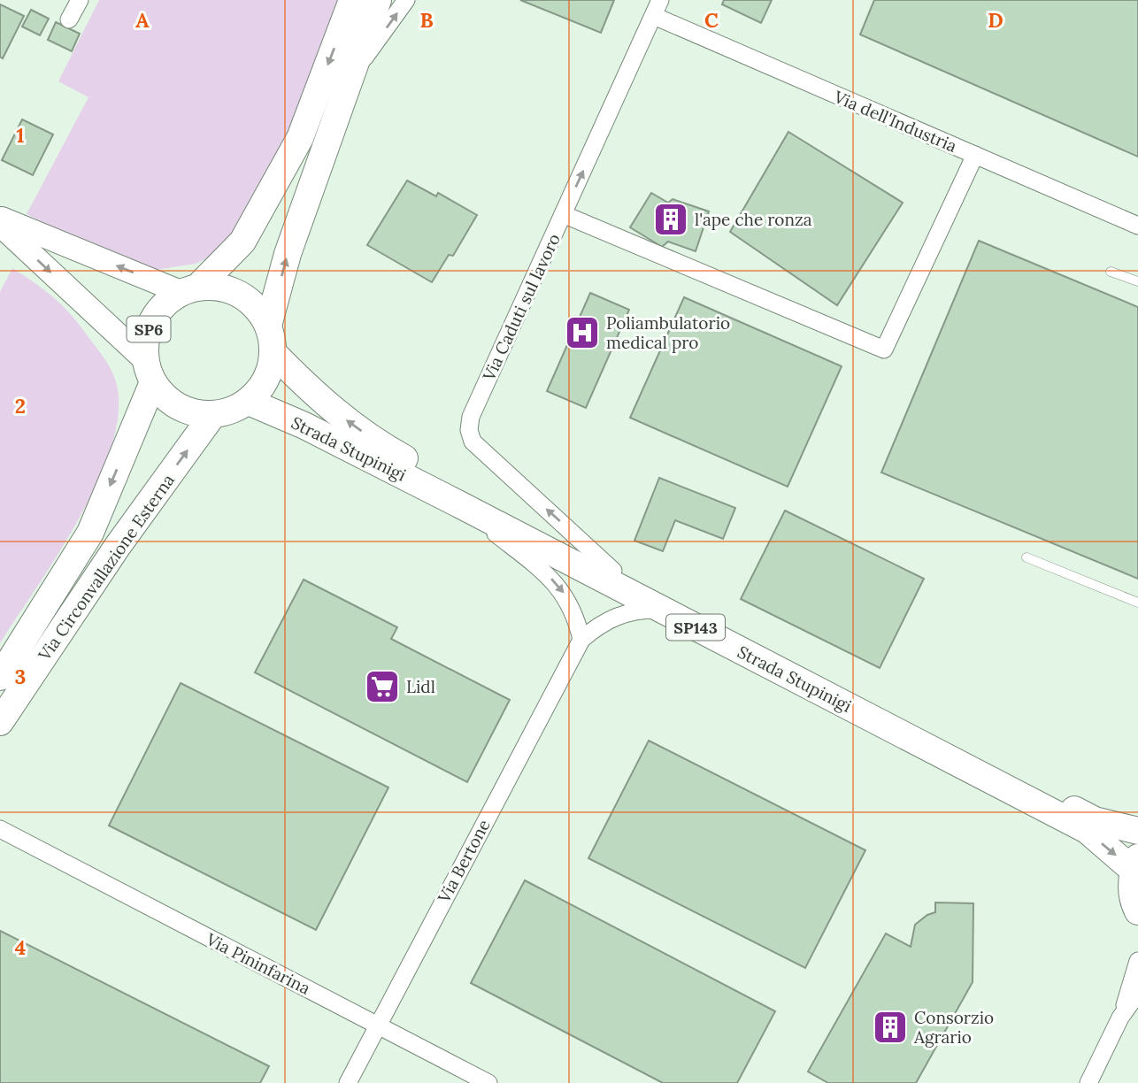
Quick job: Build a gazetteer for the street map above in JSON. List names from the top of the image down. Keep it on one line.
{"streets":{"main road":["SP6","Strada Stupinigi","Via Circonvallazione Esterna","SP143"],"street":["Via dell'Industria","Via Caduti sul lavoro","Via Bertone","Via Pininfarina"]},"crossings":[["Via dell'Industria","Via Caduti sul lavoro"],["Via Caduti sul lavoro","Strada Stupinigi"],["Strada Stupinigi","Via Circonvallazione Esterna"],["Strada Stupinigi","Via Bertone"],["Via Bertone","Via Pininfarina"]],"one_way":["Via Caduti sul lavoro"],"places":{"building":["l'ape che ronza","Consorzio Agrario"],"hospital":["Poliambulatorio medical pro"],"supermarket":["Lidl"]},"grid":{"columns":["A","B","C","D"],"rows":["1","2","3","4"]}}
